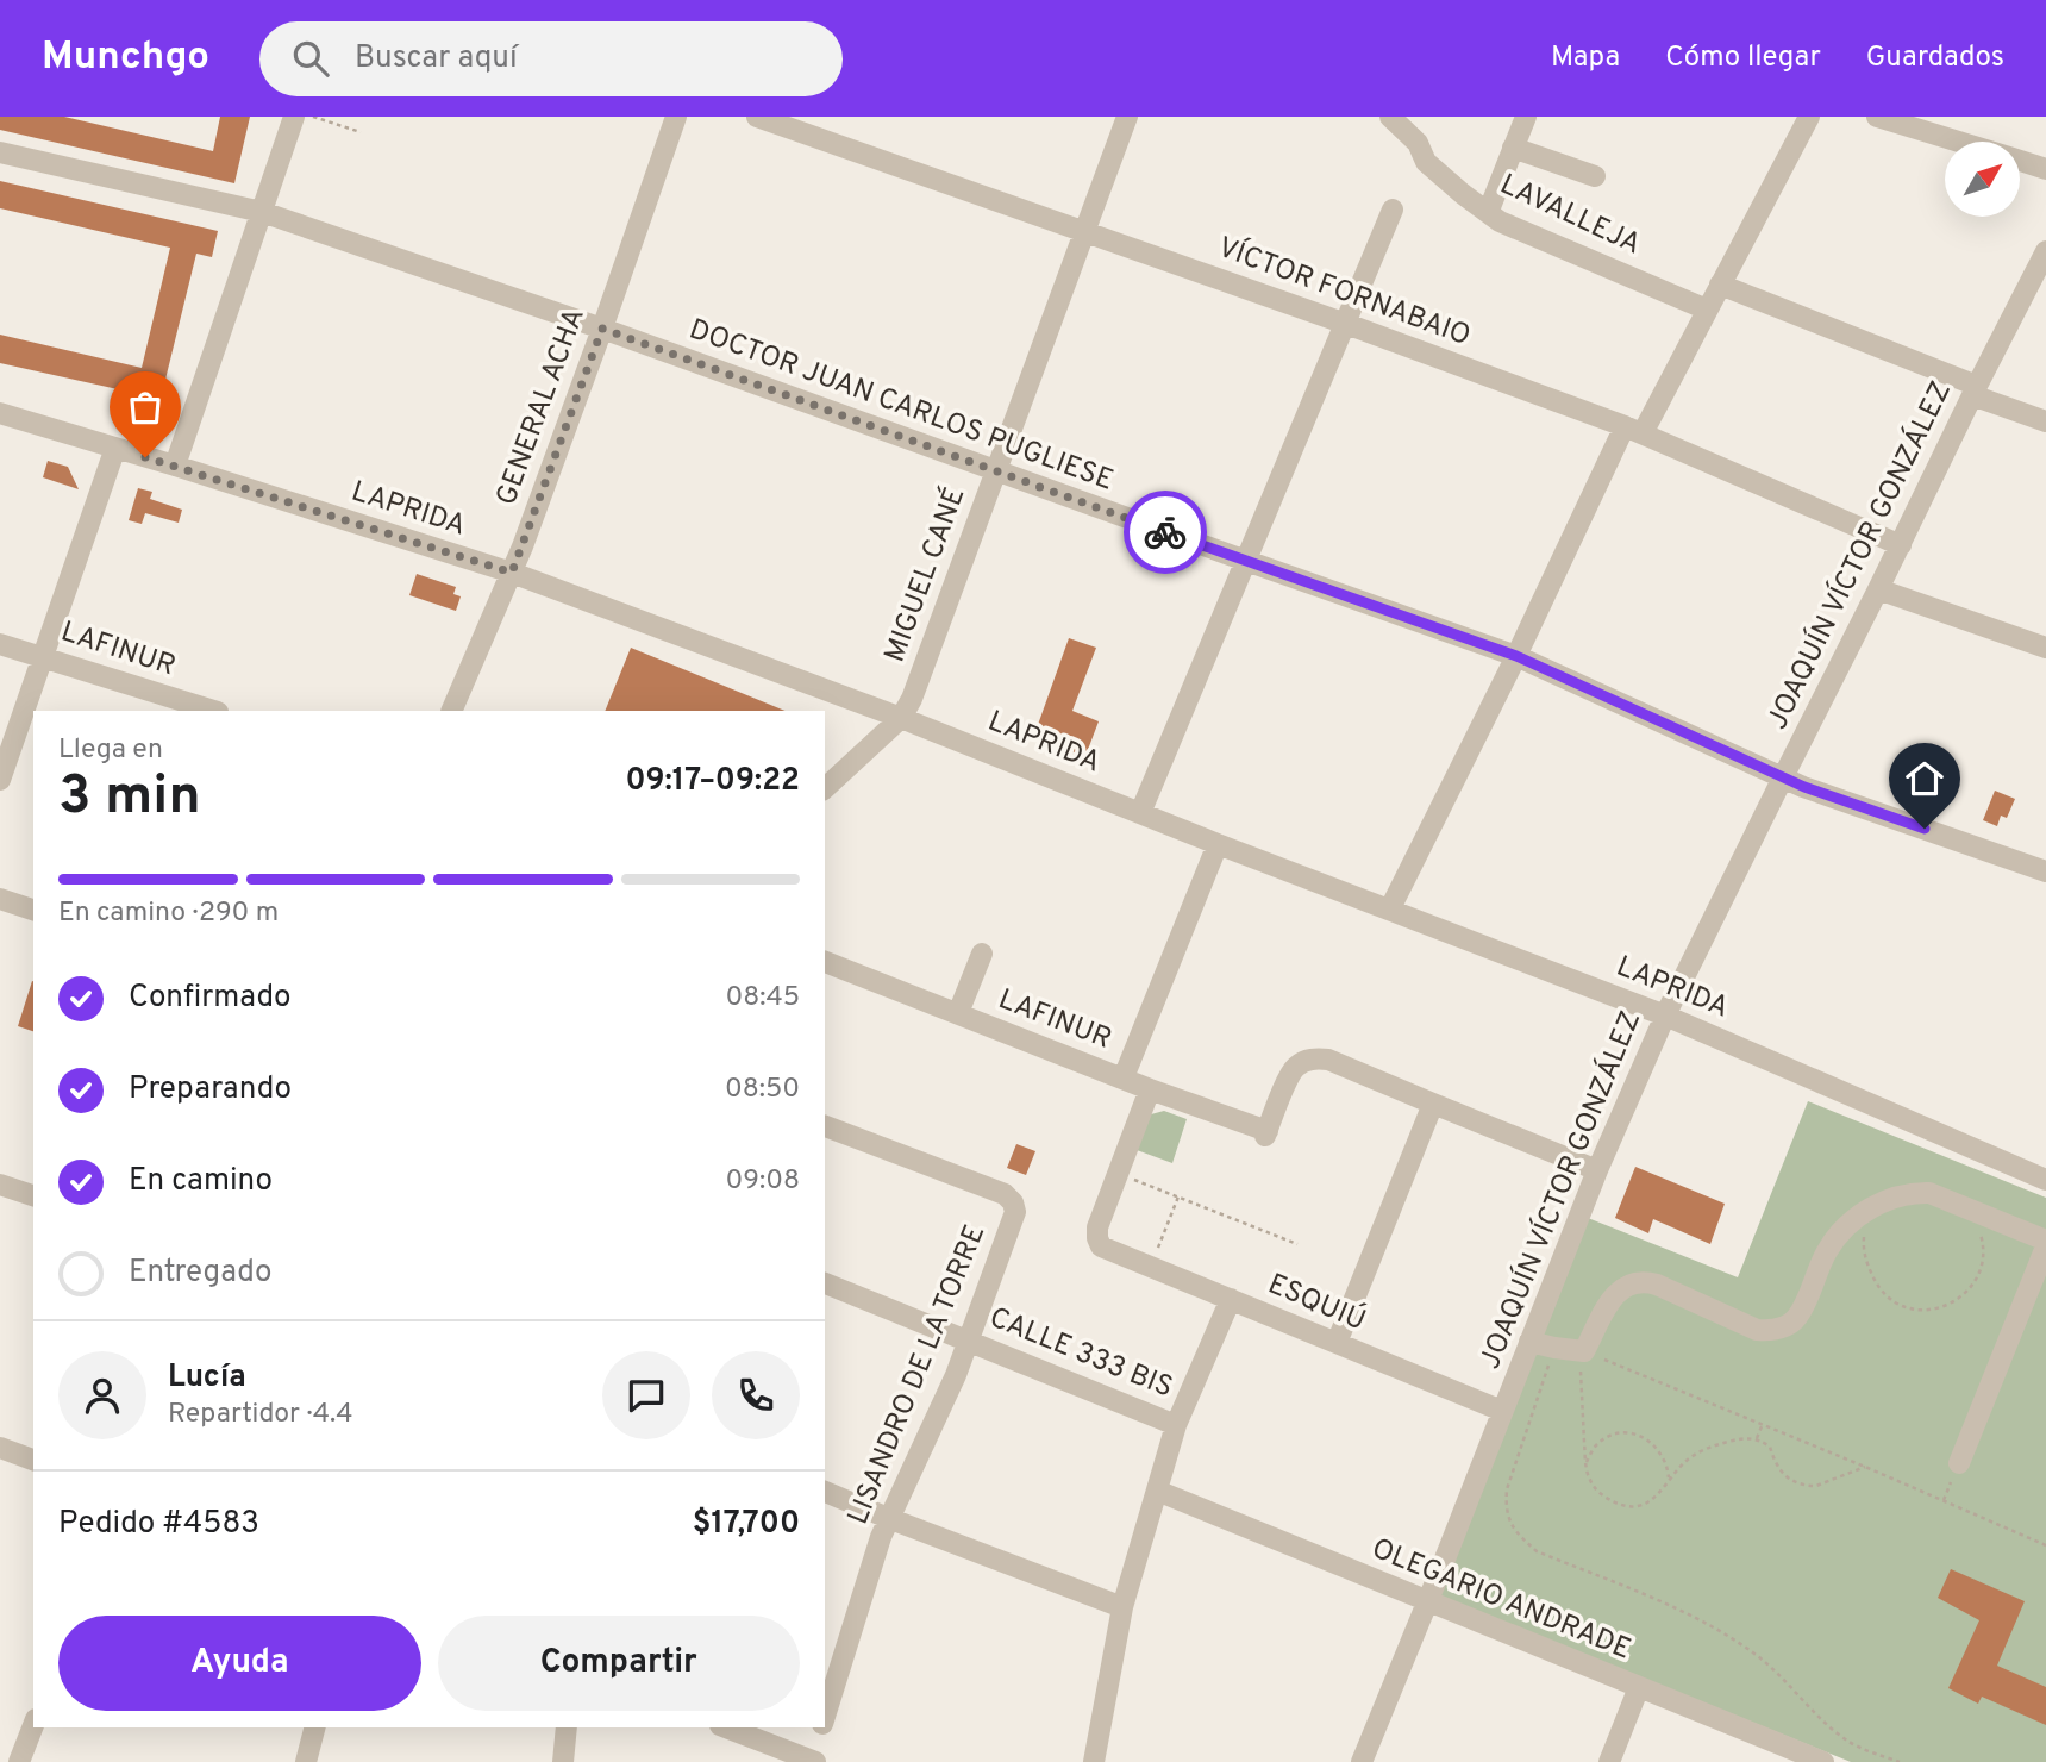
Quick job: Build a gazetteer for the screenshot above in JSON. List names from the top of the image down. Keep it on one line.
{"streets":{"street":["LAVALLEJA","VÍCTOR FORNABAIO","DOCTOR JUAN CARLOS PUGLIESE","GENERAL ACHA","LAPRIDA","JOAQUÍN VÍCTOR GONZÁLEZ","MIGUEL CANÉ","LAFINUR","ESQUIÚ","CALLE 333 BIS","LISANDRO DE LA TORRE","OLEGARIO ANDRADE"]},"crossings":[["VÍCTOR FORNABAIO","JOAQUÍN VÍCTOR GONZÁLEZ"],["VÍCTOR FORNABAIO","MIGUEL CANÉ"],["DOCTOR JUAN CARLOS PUGLIESE","GENERAL ACHA"],["DOCTOR JUAN CARLOS PUGLIESE","JOAQUÍN VÍCTOR GONZÁLEZ"],["DOCTOR JUAN CARLOS PUGLIESE","MIGUEL CANÉ"],["GENERAL ACHA","LAPRIDA"],["LAPRIDA","JOAQUÍN VÍCTOR GONZÁLEZ"],["LAPRIDA","MIGUEL CANÉ"],["JOAQUÍN VÍCTOR GONZÁLEZ","ESQUIÚ"],["JOAQUÍN VÍCTOR GONZÁLEZ","OLEGARIO ANDRADE"],["CALLE 333 BIS","LISANDRO DE LA TORRE"]],"north":"top right","page":{"header":"Munchgo","search":"Buscar aquí","nav":["Mapa","Cómo llegar","Guardados"],"heading":["3 min","Llega en","09:17–09:22"],"panel":["Lucía","Repartidor · 4.4","Pedido #4583","$17,700"],"bar":"En camino · 290 m","list":[["Confirmado","08:45"],["Preparando","08:50"],["En camino","09:08"],"Entregado"],"buttons":["Ayuda","Compartir"]}}
